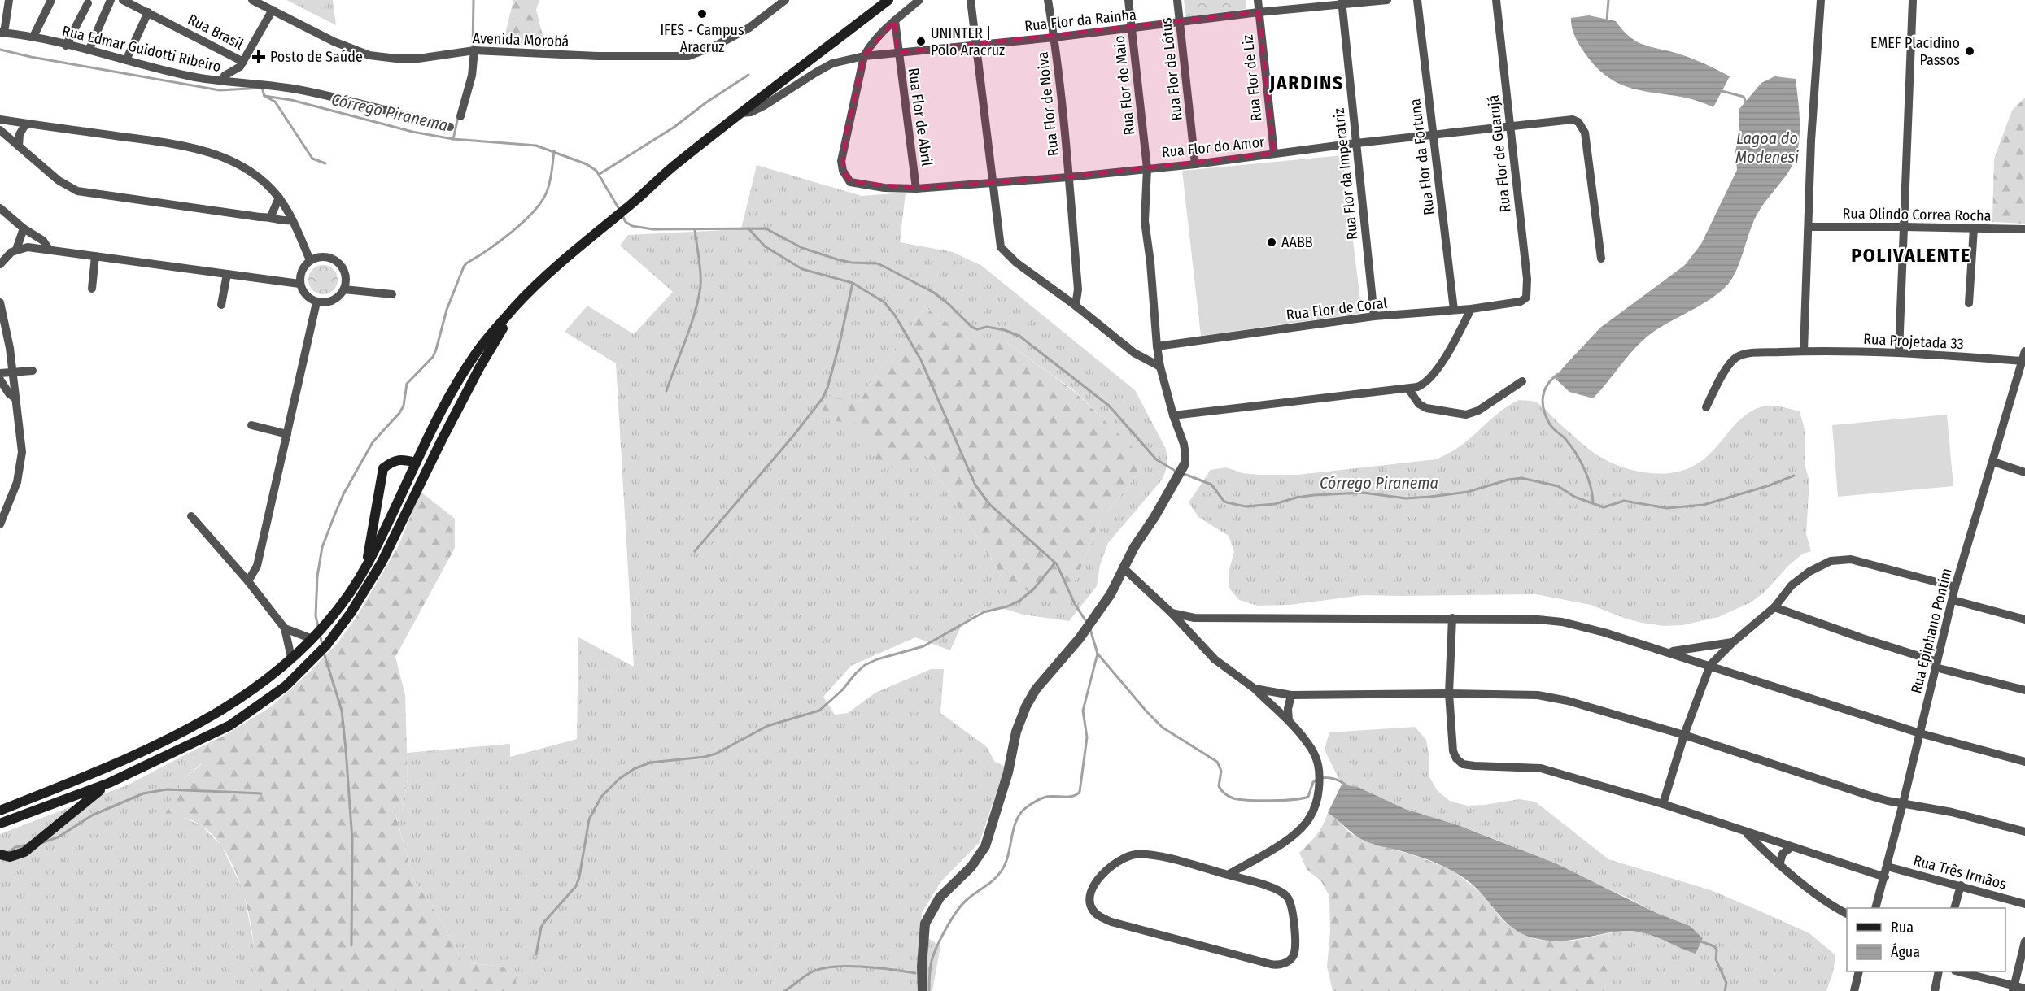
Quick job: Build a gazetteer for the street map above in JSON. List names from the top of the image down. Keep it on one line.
{"streets":{"street":["Rua Flor da Rainha","Rua Brasil","Avenida Morobá","Rua Edmar Guidotti Ribeiro","Rua Flor de Lótus","Rua Flor de Liz","Rua Flor de Maio","Rua Flor de Noiva","Rua Flor de Abril","Rua Flor do Amor","Rua Flor de Guarujá","Rua Flor da Fortuna","Rua Flor da Imperatriz","Rua Olindo Correa Rocha","Rua Flor de Coral","Rua Projetada 33","Rua Epiphano Pontim","Rua Três Irmãos"]},"crossings":[["Rua Flor da Rainha","Rua Flor de Lótus"],["Rua Flor da Rainha","Rua Flor de Liz"],["Rua Flor da Rainha","Rua Flor de Maio"],["Rua Flor da Rainha","Rua Flor de Noiva"],["Rua Flor da Rainha","Rua Flor de Abril"],["Rua Flor da Rainha","Rua Flor do Amor"],["Rua Flor da Rainha","Rua Flor da Imperatriz"],["Rua Flor de Lótus","Rua Flor do Amor"],["Rua Flor de Liz","Rua Flor do Amor"],["Rua Flor de Maio","Rua Flor do Amor"],["Rua Flor de Maio","Rua Flor de Coral"],["Rua Flor de Noiva","Rua Flor do Amor"],["Rua Flor de Abril","Rua Flor do Amor"],["Rua Flor do Amor","Rua Flor de Guarujá"],["Rua Flor do Amor","Rua Flor da Fortuna"],["Rua Flor do Amor","Rua Flor da Imperatriz"],["Rua Flor de Guarujá","Rua Flor de Coral"],["Rua Flor da Fortuna","Rua Flor de Coral"],["Rua Flor da Imperatriz","Rua Flor de Coral"],["Rua Projetada 33","Rua Epiphano Pontim"],["Rua Epiphano Pontim","Rua Três Irmãos"]],"districts":["JARDINS","POLIVALENTE"],"water":["Córrego Piranema","Lagoa do Modenesi"],"places":{"other":["IFES - Campus Aracruz","UNINTER | Polo Aracruz","EMEF Placidino Passos","AABB"],"health":["Posto de Saúde"]},"legend":["Rua","Água"]}
